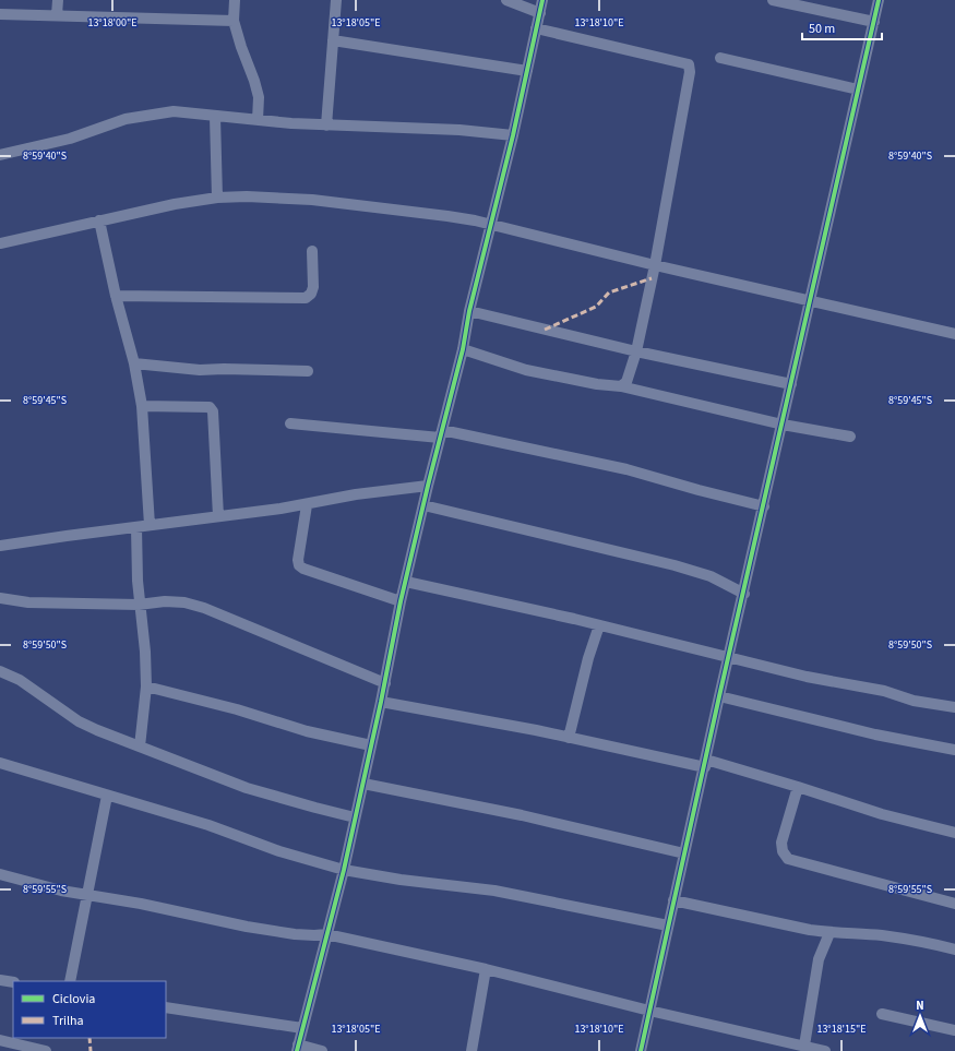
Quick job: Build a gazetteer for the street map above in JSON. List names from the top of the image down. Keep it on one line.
{"legend":["Ciclovia","Trilha"],"scale_bar":"50 m","north":"top","coordinates":["13°18'00\"E","13°18'05\"E","13°18'10\"E","8°59'40\"S","8°59'45\"S","8°59'50\"S","8°59'55\"S","13°18'15\"E"]}
